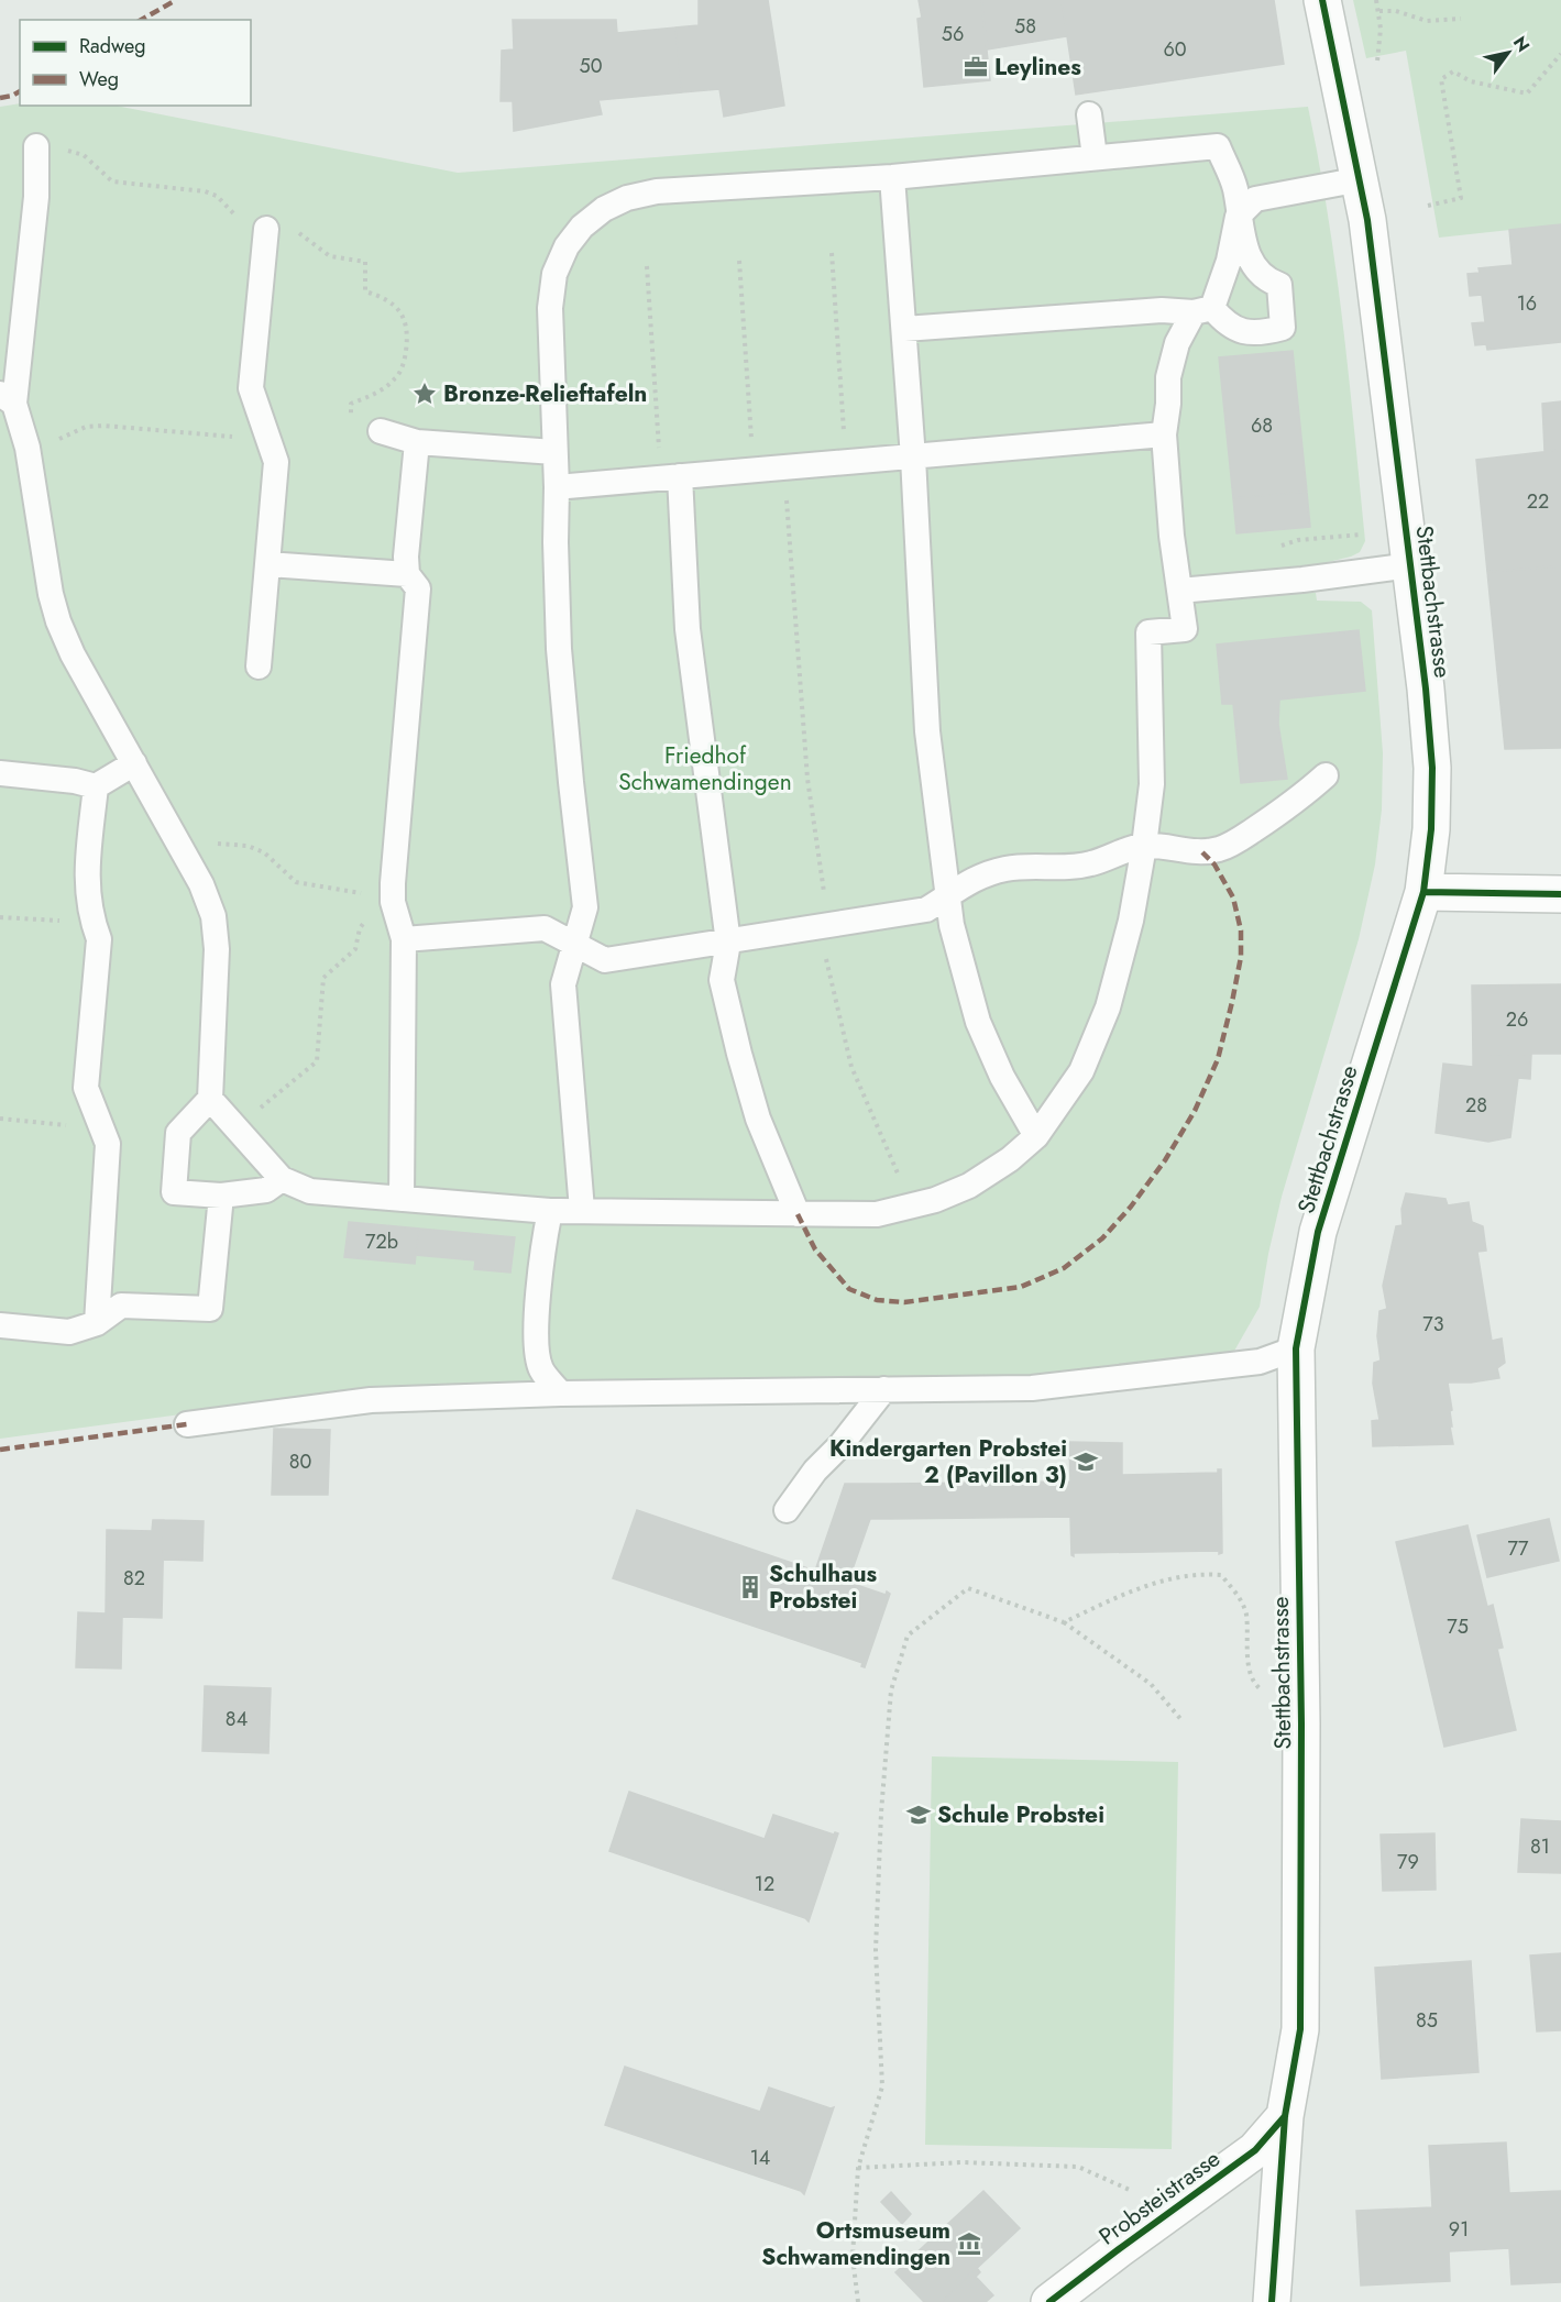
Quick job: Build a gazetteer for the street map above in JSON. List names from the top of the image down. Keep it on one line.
{"streets":{"street":["Stettbachstrasse","Probsteistrasse"]},"crossings":[["Stettbachstrasse","Probsteistrasse"]],"parks":["Friedhof Schwamendingen"],"places":{"office":["Leylines"],"place":["Bronze-Relieftafeln"],"school or university":["Kindergarten Probstei 2 (Pavillon 3)","Schule Probstei"],"building":["Schulhaus Probstei"],"museum":["Ortsmuseum Schwamendingen"]},"house_numbers":["58","56","60","50","16","68","22","26","28","72b","73","80","77","82","75","84","81","79","12","85","14","91"],"legend":["Radweg","Weg"],"north":"top right"}
